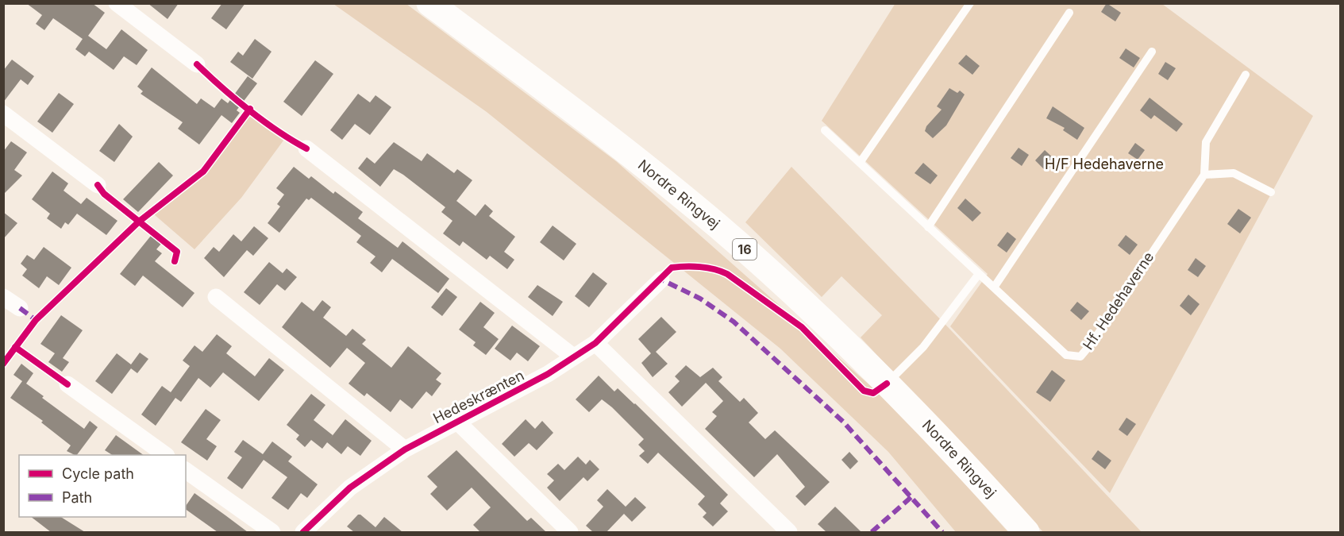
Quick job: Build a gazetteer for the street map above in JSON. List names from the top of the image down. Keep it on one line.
{"streets":{"main road":["Nordre Ringvej","16"],"street":["Hedeskrænten"],"lane":["Hf. Hedehaverne"]},"parks":["H/F Hedehaverne"],"legend":["Cycle path","Path"]}
